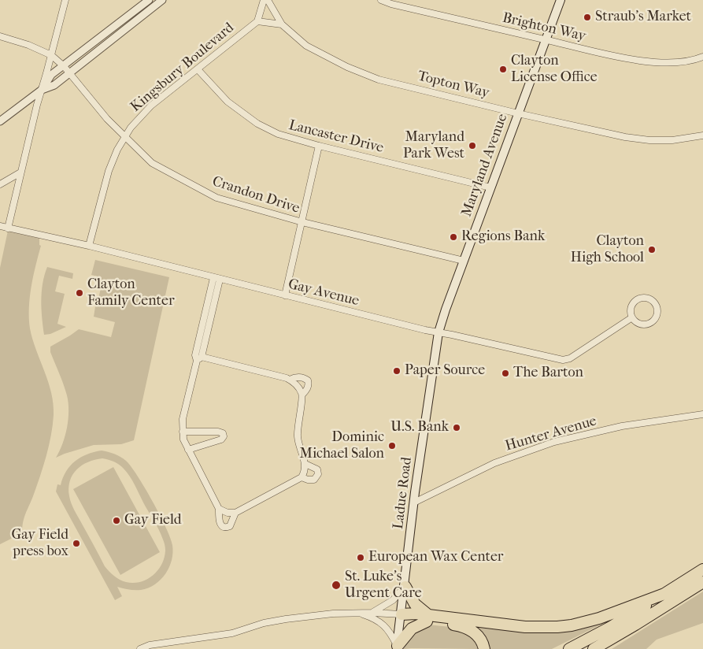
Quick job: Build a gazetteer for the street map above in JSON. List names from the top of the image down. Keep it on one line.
{"streets":{"main road":["Maryland Avenue","Ladue Road"],"street":["Brighton Way","Kingsbury Boulevard","Topton Way","Lancaster Drive","Crandon Drive","Gay Avenue","Hunter Avenue"]},"crossings":[["Brighton Way","Maryland Avenue"],["Kingsbury Boulevard","Lancaster Drive"],["Kingsbury Boulevard","Crandon Drive"],["Kingsbury Boulevard","Gay Avenue"],["Topton Way","Maryland Avenue"],["Lancaster Drive","Maryland Avenue"],["Maryland Avenue","Crandon Drive"],["Maryland Avenue","Gay Avenue"],["Maryland Avenue","Ladue Road"],["Gay Avenue","Ladue Road"],["Hunter Avenue","Ladue Road"]],"places":["Straub's Market","Clayton License Office","Maryland Park West","Regions Bank","Clayton High School","Clayton Family Center","Paper Source","The Barton","U.S. Bank","Dominic Michael Salon","Gay Field","Gay Field press box","European Wax Center","St. Luke's Urgent Care"]}
